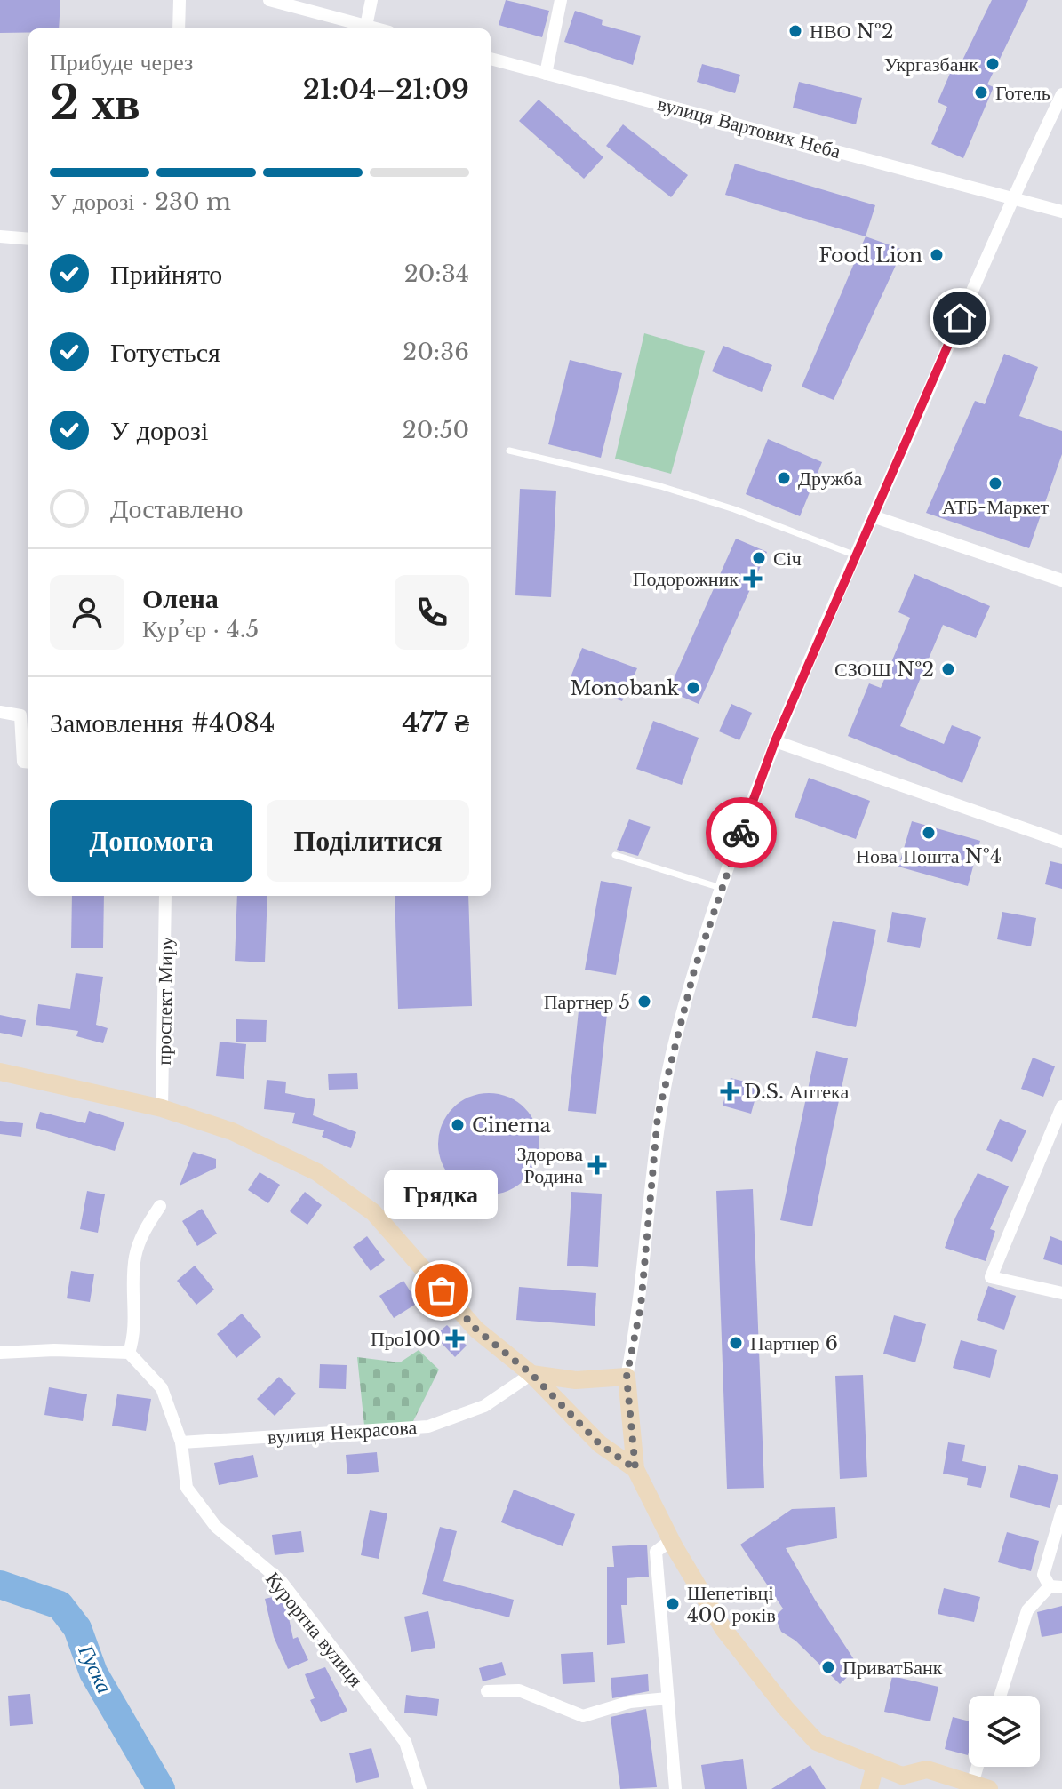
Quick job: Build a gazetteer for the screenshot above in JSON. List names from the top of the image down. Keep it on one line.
{"streets":{"street":["вулиця Вартових Неба","проспект Миру","вулиця Некрасова","Курортна вулиця"]},"crossings":[["вулиця Некрасова","Курортна вулиця"]],"water":["Гуска"],"places":{"other":["НВО №2","Укргазбанк","Готель","Food Lion","Дружба","АТБ-Маркет","Січ","СЗОШ №2","Monobank","Нова Пошта №4","Партнер 5","Cinema","Грядка","Партнер 6","Шепетівці 400 років","ПриватБанк"],"health":["Подорожник","D.S. Аптека","Здорова Родина","Про100"]},"page":{"heading":["2 хв","Прибуде через","21:04–21:09"],"panel":["Олена","Кур’єр · 4.5","Замовлення #4084","477 ₴"],"bar":"У дорозі · 230 m","list":[["Прийнято","20:34"],["Готується","20:36"],["У дорозі","20:50"],"Доставлено"],"buttons":["Допомога","Поділитися"],"bubble":"Грядка"}}
